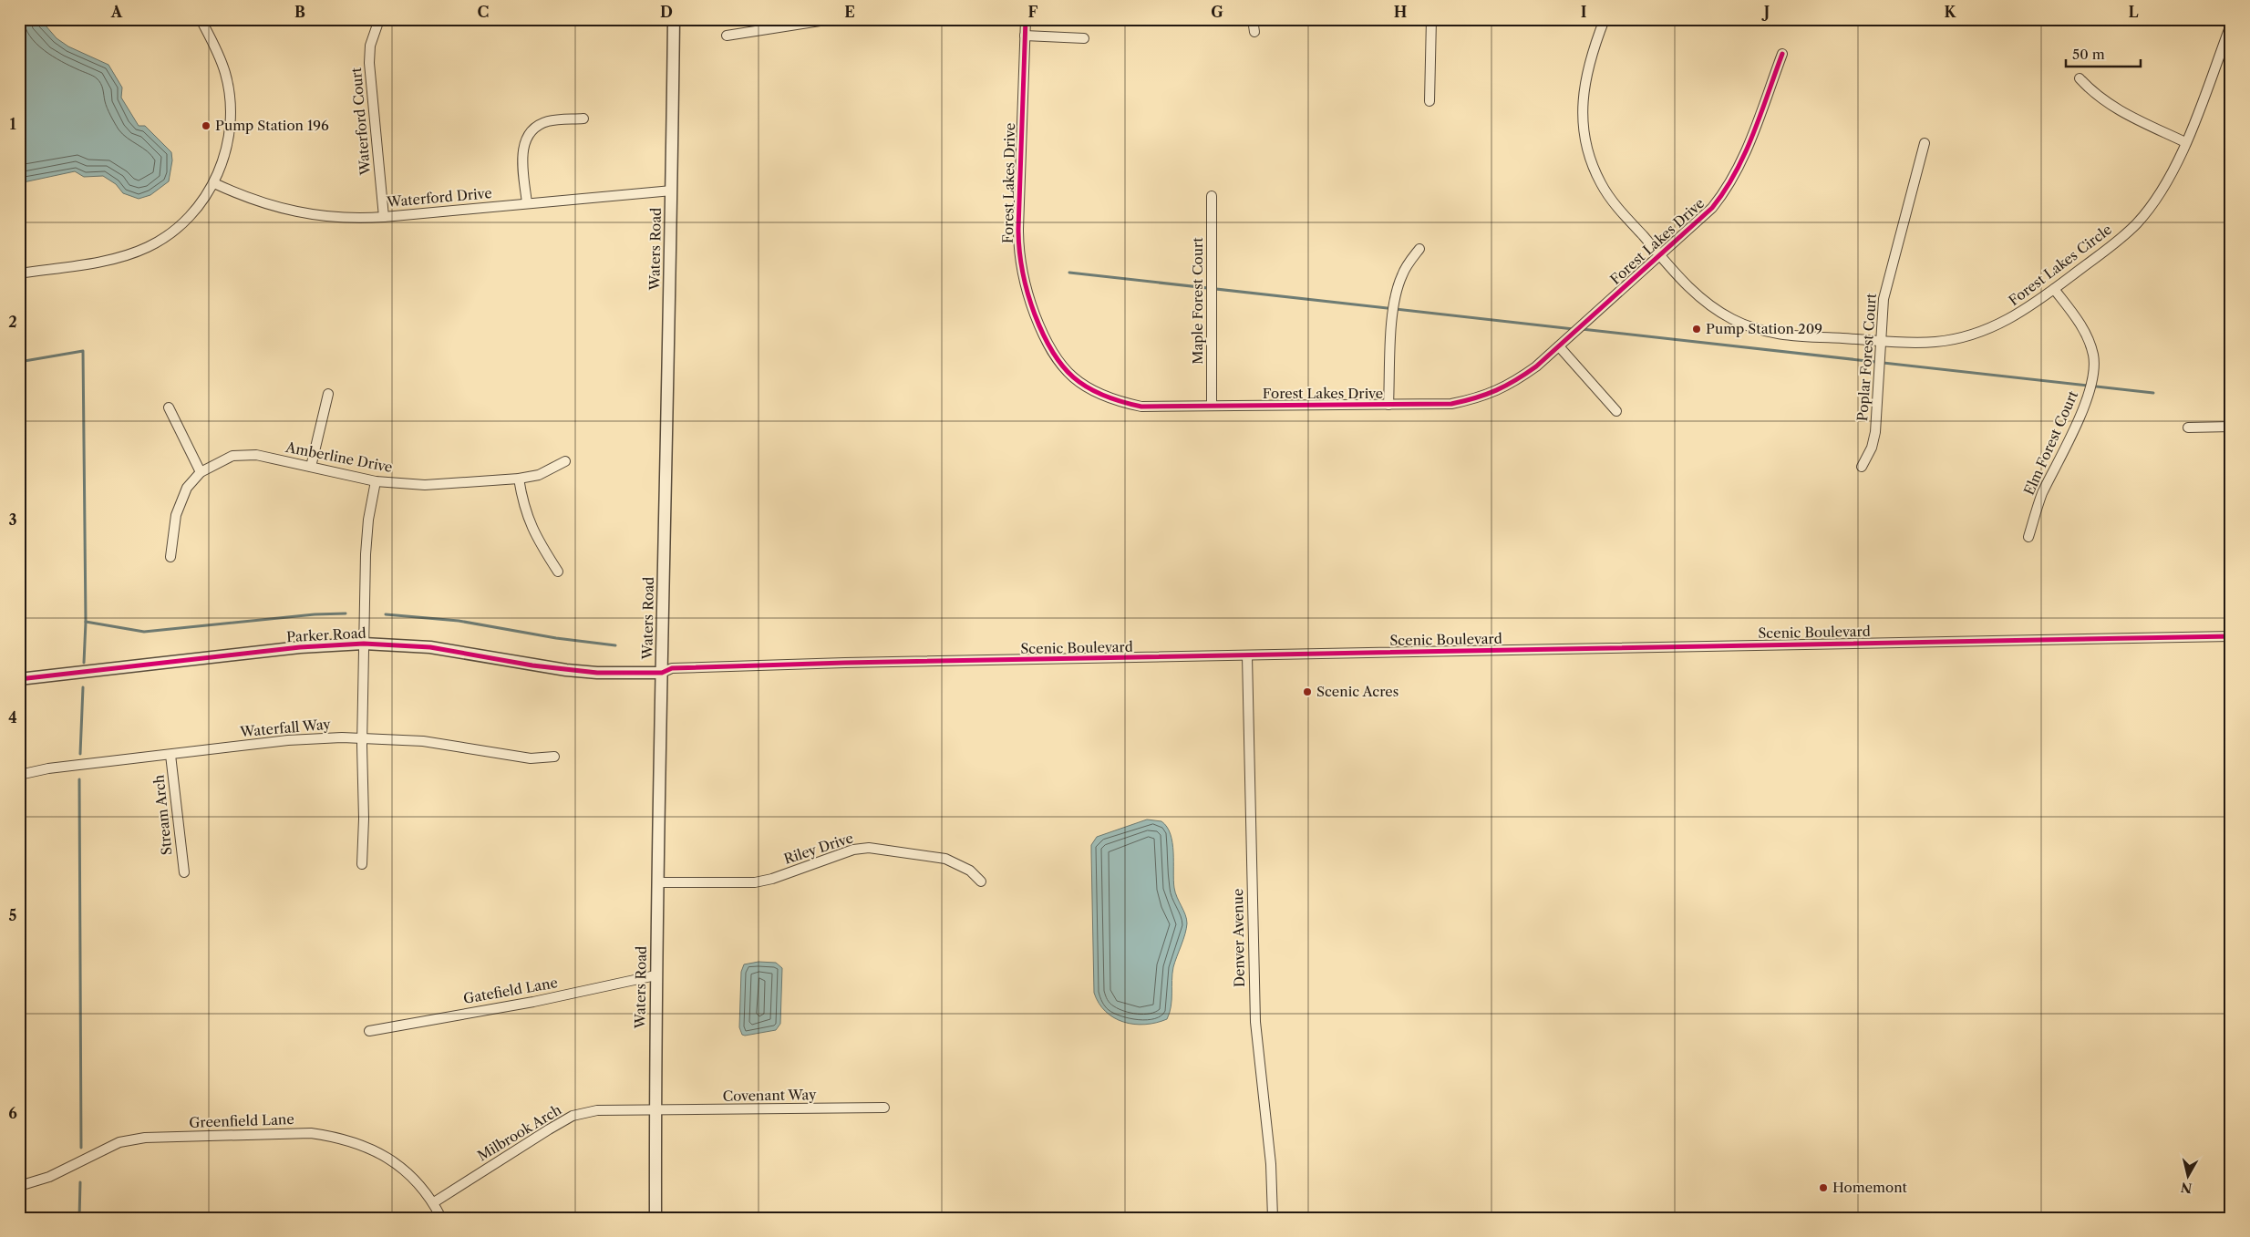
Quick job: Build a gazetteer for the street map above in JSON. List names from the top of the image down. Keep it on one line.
{"streets":{"street":["Waterford Court","Forest Lakes Drive","Waterford Drive","Waters Road","Forest Lakes Circle","Maple Forest Court","Poplar Forest Court","Elm Forest Court","Amberline Drive","Scenic Boulevard","Parker Road","Waterfall Way","Stream Arch","Riley Drive","Denver Avenue","Gatefield Lane","Covenant Way","Greenfield Lane","Milbrook Arch"]},"crossings":[["Waterford Court","Waterford Drive"],["Forest Lakes Drive","Forest Lakes Circle"],["Forest Lakes Drive","Maple Forest Court"],["Waterford Drive","Waters Road"],["Waters Road","Scenic Boulevard"],["Waters Road","Parker Road"],["Waters Road","Riley Drive"],["Waters Road","Gatefield Lane"],["Waters Road","Covenant Way"],["Waters Road","Milbrook Arch"],["Forest Lakes Circle","Poplar Forest Court"],["Forest Lakes Circle","Elm Forest Court"],["Scenic Boulevard","Parker Road"],["Scenic Boulevard","Denver Avenue"],["Waterfall Way","Stream Arch"],["Covenant Way","Milbrook Arch"],["Greenfield Lane","Milbrook Arch"]],"places":["Pump Station 196","Pump Station 209","Scenic Acres","Homemont"],"scale_bar":"50 m","north":"bottom","grid":{"columns":["A","B","C","D","E","F","G","H","I","J","K","L"],"rows":["1","2","3","4","5","6"]}}
